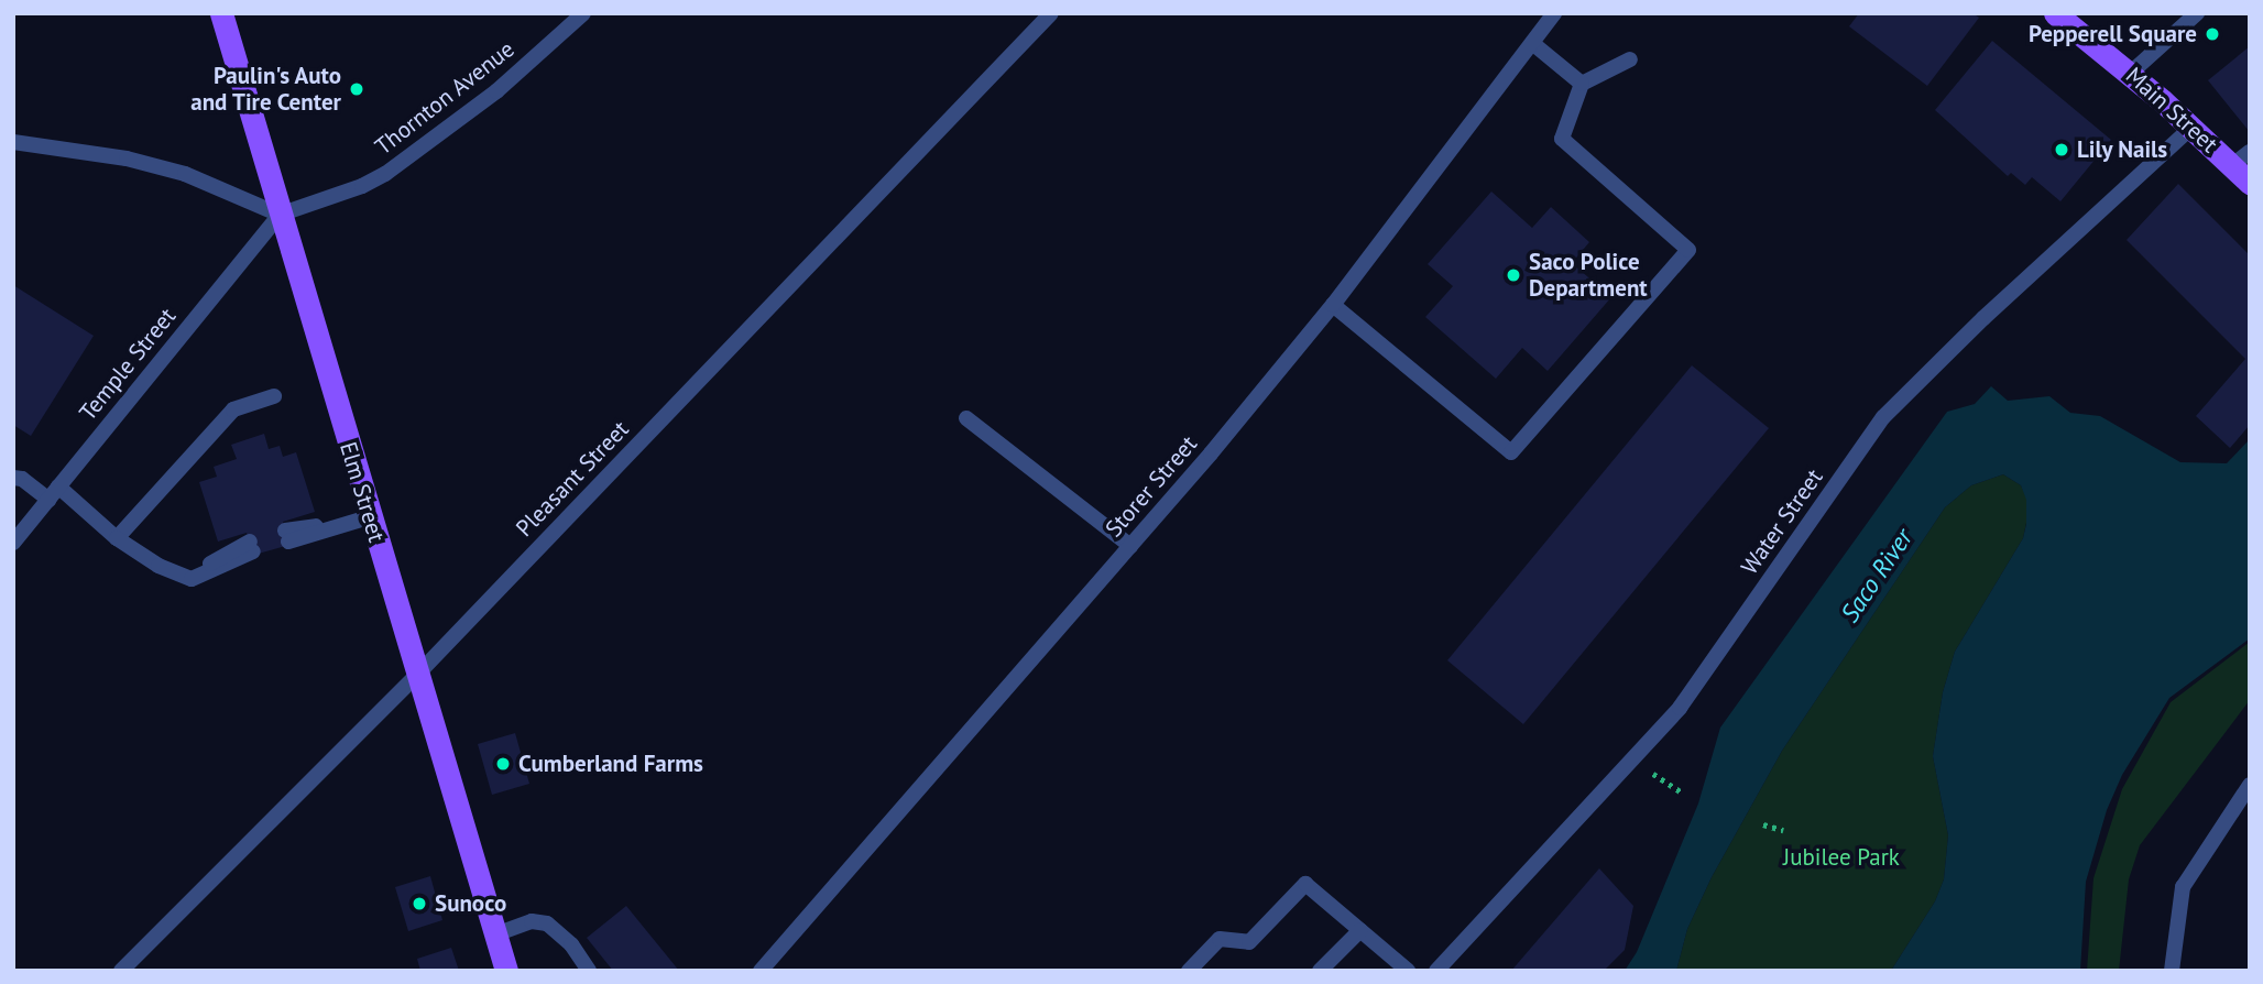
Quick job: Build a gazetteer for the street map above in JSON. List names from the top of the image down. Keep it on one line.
{"streets":{"main road":["Main Street","Elm Street"],"street":["Thornton Avenue","Temple Street","Pleasant Street","Storer Street","Water Street"]},"crossings":[["Thornton Avenue","Temple Street"],["Thornton Avenue","Elm Street"],["Main Street","Water Street"],["Temple Street","Elm Street"],["Pleasant Street","Elm Street"]],"water":["Saco River"],"parks":["Jubilee Park"],"places":["Pepperell Square","Paulin's Auto and Tire Center","Lily Nails","Saco Police Department","Cumberland Farms","Sunoco"]}
